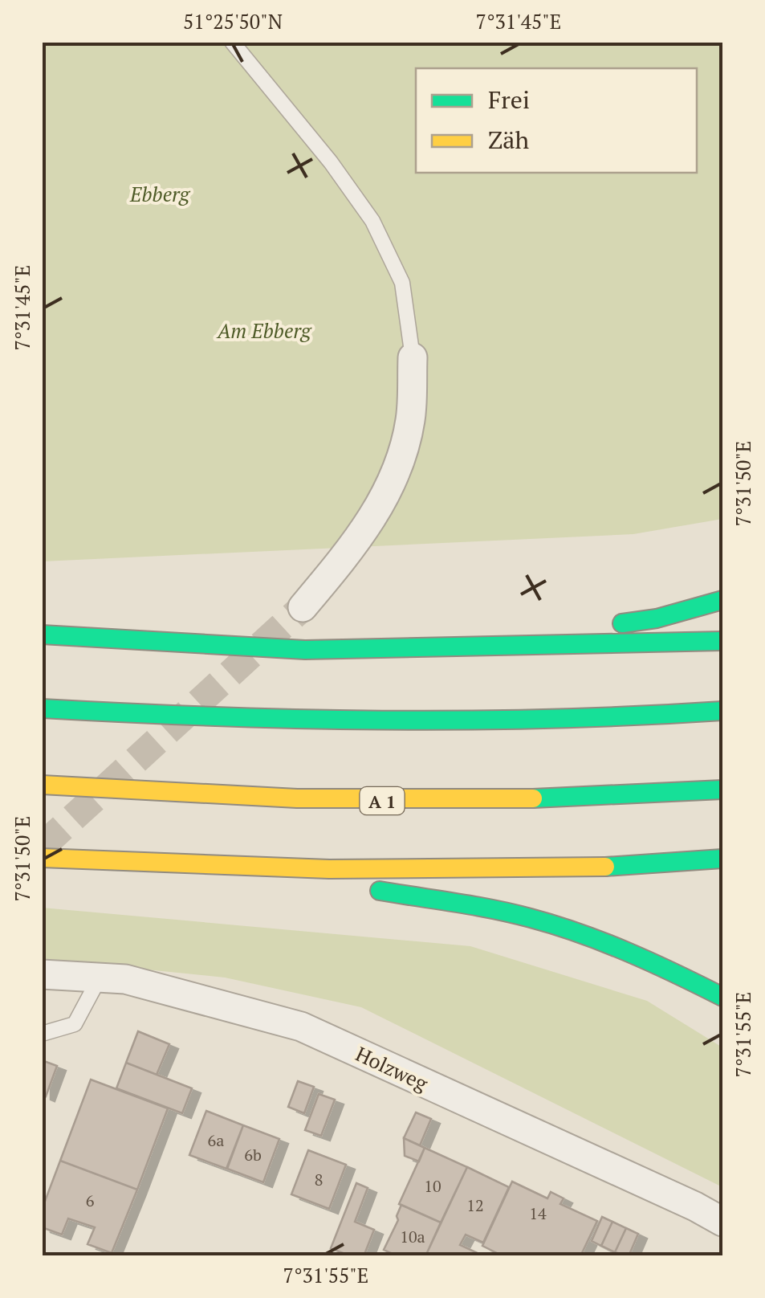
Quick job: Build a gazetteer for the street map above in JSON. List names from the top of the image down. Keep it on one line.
{"streets":{"highway":["A 1"],"street":["Holzweg"]},"parks":["Ebberg","Am Ebberg"],"house_numbers":["6a","6b","8","10","6","12","14","10a"],"legend":["Frei","Zäh"],"coordinates":["51°25'50\"N","7°31'45\"E","7°31'50\"E","7°31'55\"E"]}
